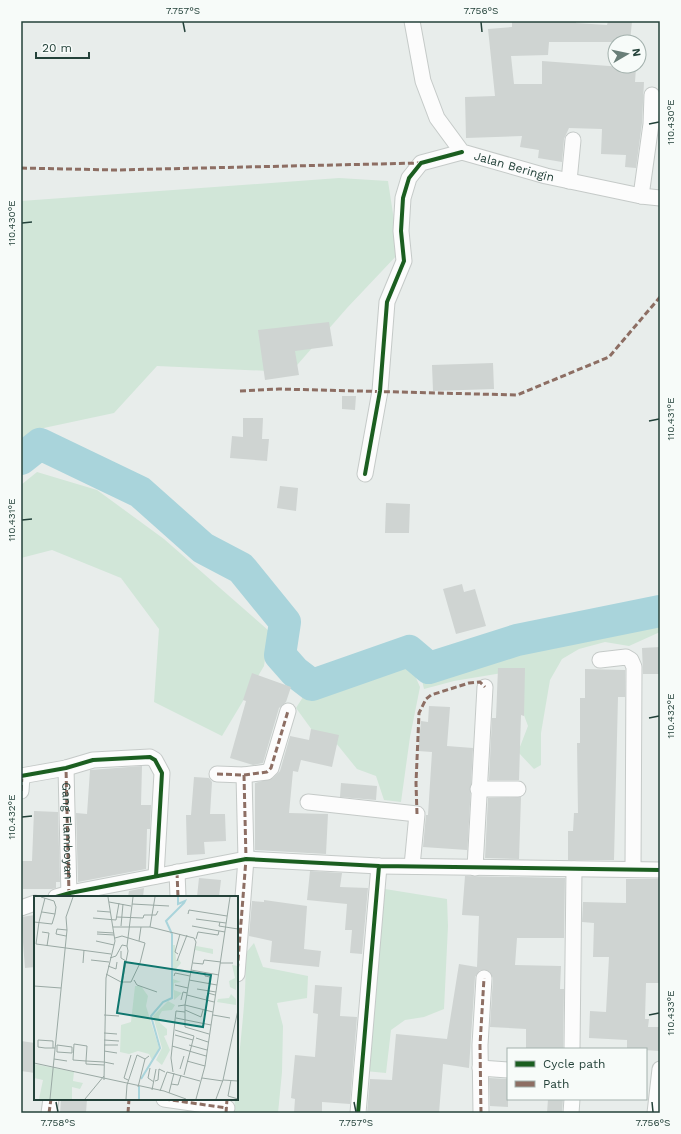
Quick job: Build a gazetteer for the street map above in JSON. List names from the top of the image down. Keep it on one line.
{"streets":{"street":["Jalan Beringin","Gang Flamboyan"]},"legend":["Cycle path","Path"],"scale_bar":"20 m","north":"right","coordinates":["7.757°S","7.756°S","110.430°E","110.431°E","110.432°E","110.433°E","7.758°S"]}
